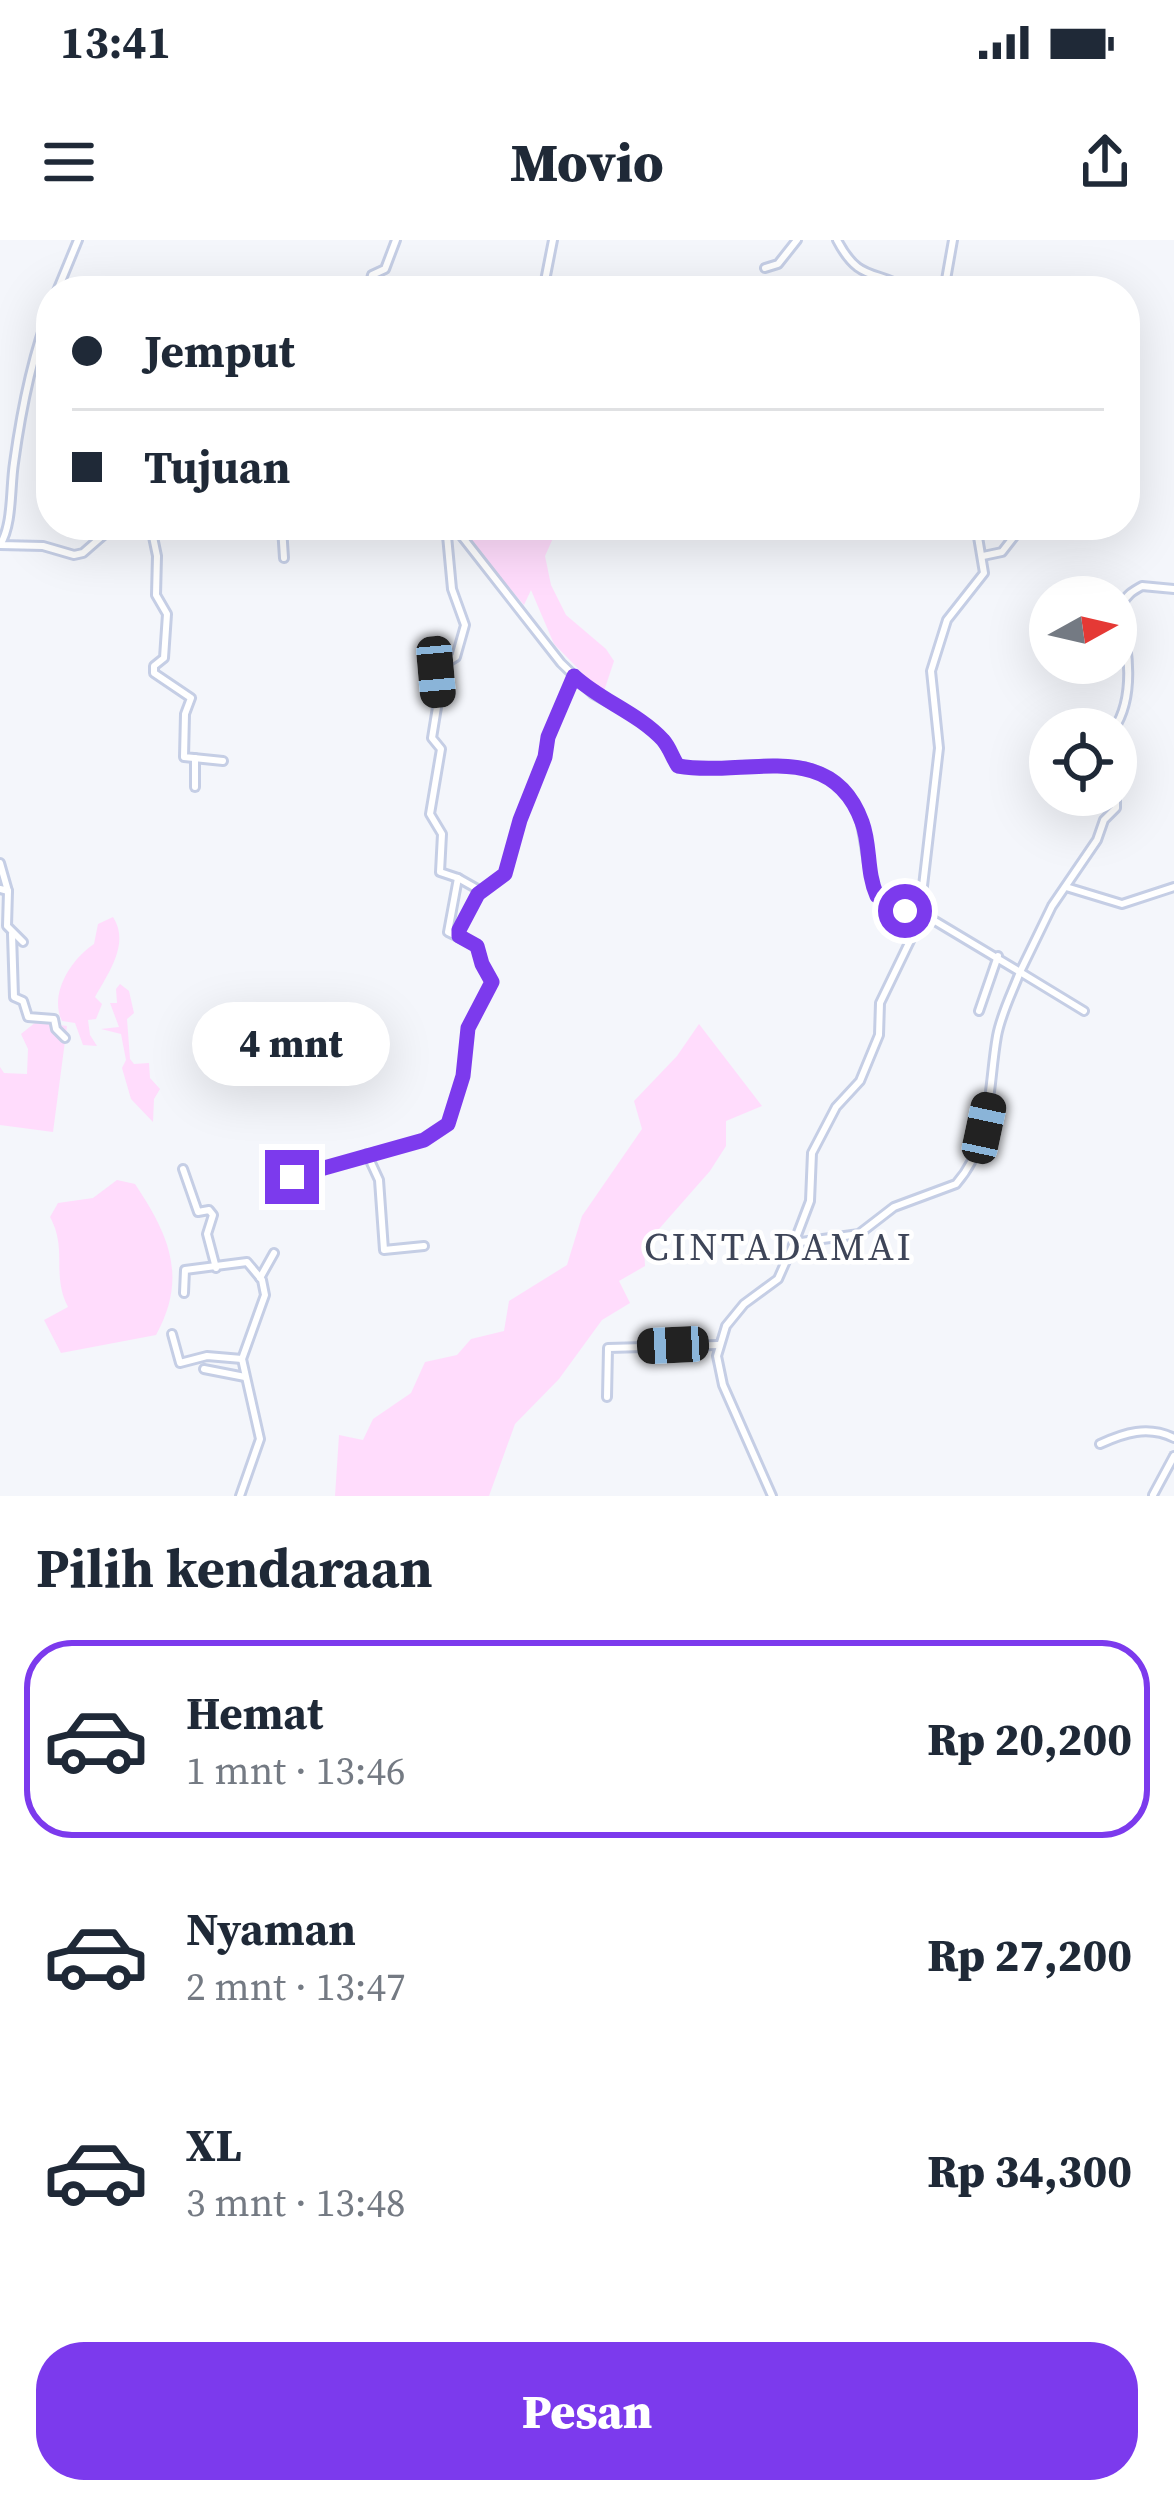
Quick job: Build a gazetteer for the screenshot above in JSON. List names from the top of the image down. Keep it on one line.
{"districts":["CINTADAMAI"],"north":"right","page":{"status":"13:41","header":"Movio","banner":["Jemput","Tujuan"],"bubble":"4 mnt","heading":"Pilih kendaraan","list":[{"name":"Hemat","note":"1 mnt · 13:46","value":"Rp 20,200"},{"name":"Nyaman","note":"2 mnt · 13:47","value":"Rp 27,200"},{"name":"XL","note":"3 mnt · 13:48","value":"Rp 34,300"}],"buttons":"Pesan"}}
